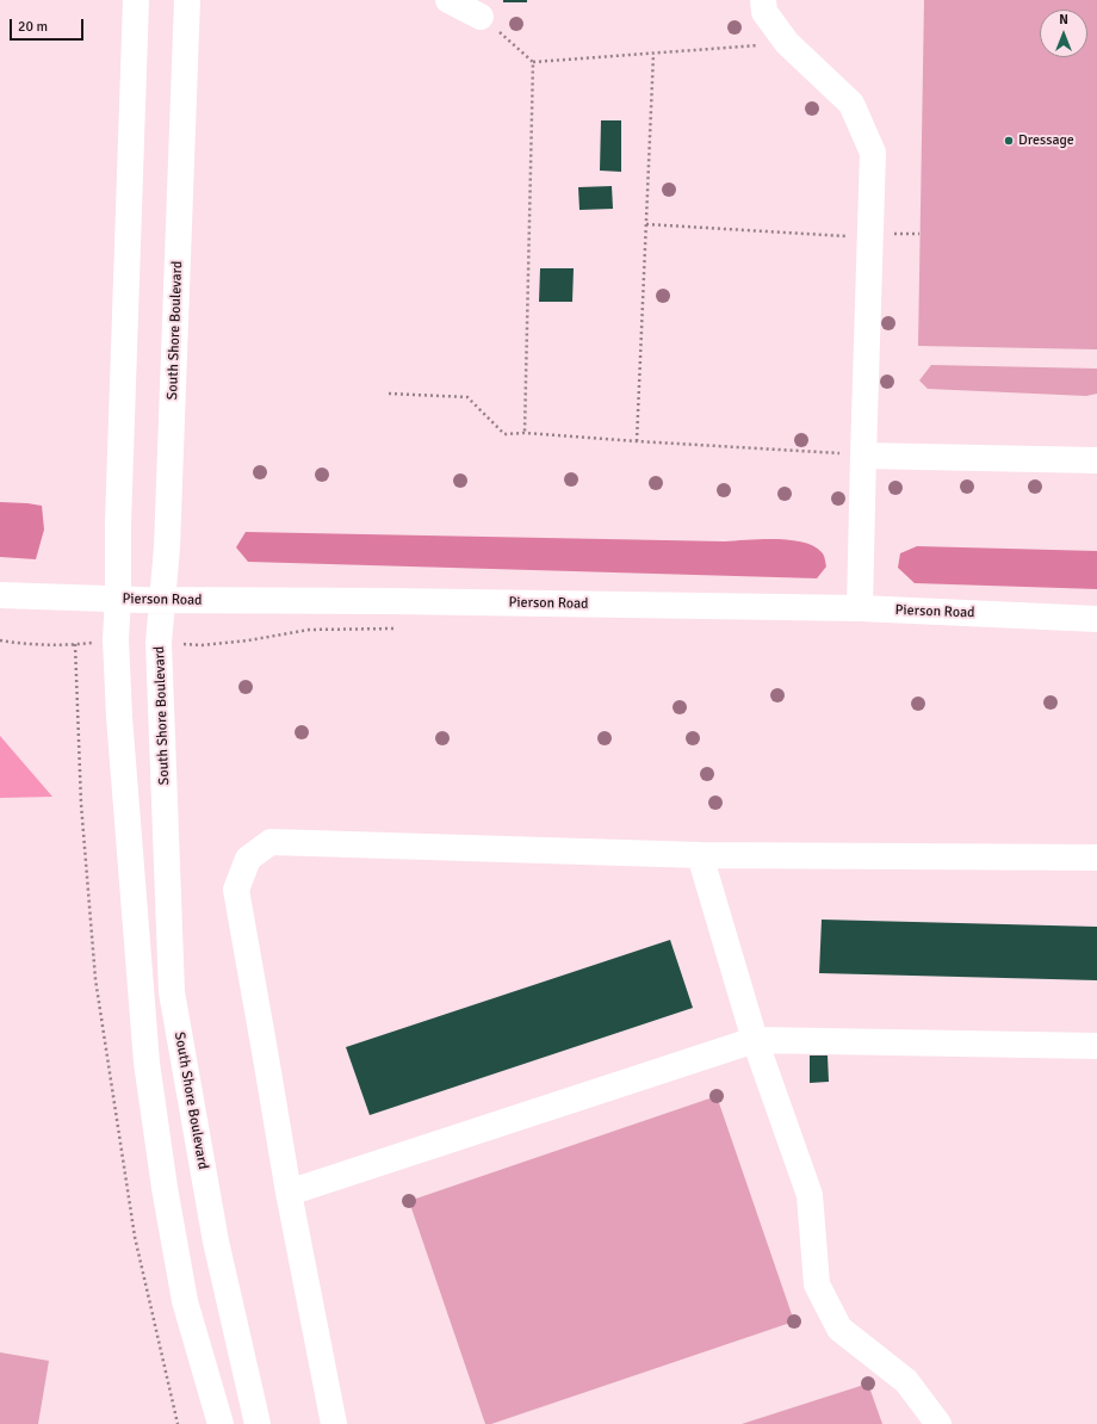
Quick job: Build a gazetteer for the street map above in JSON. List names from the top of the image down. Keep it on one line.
{"streets":{"street":["South Shore Boulevard","Pierson Road"]},"crossings":[["South Shore Boulevard","Pierson Road"]],"places":["Dressage"],"scale_bar":"20 m","north":"top"}
